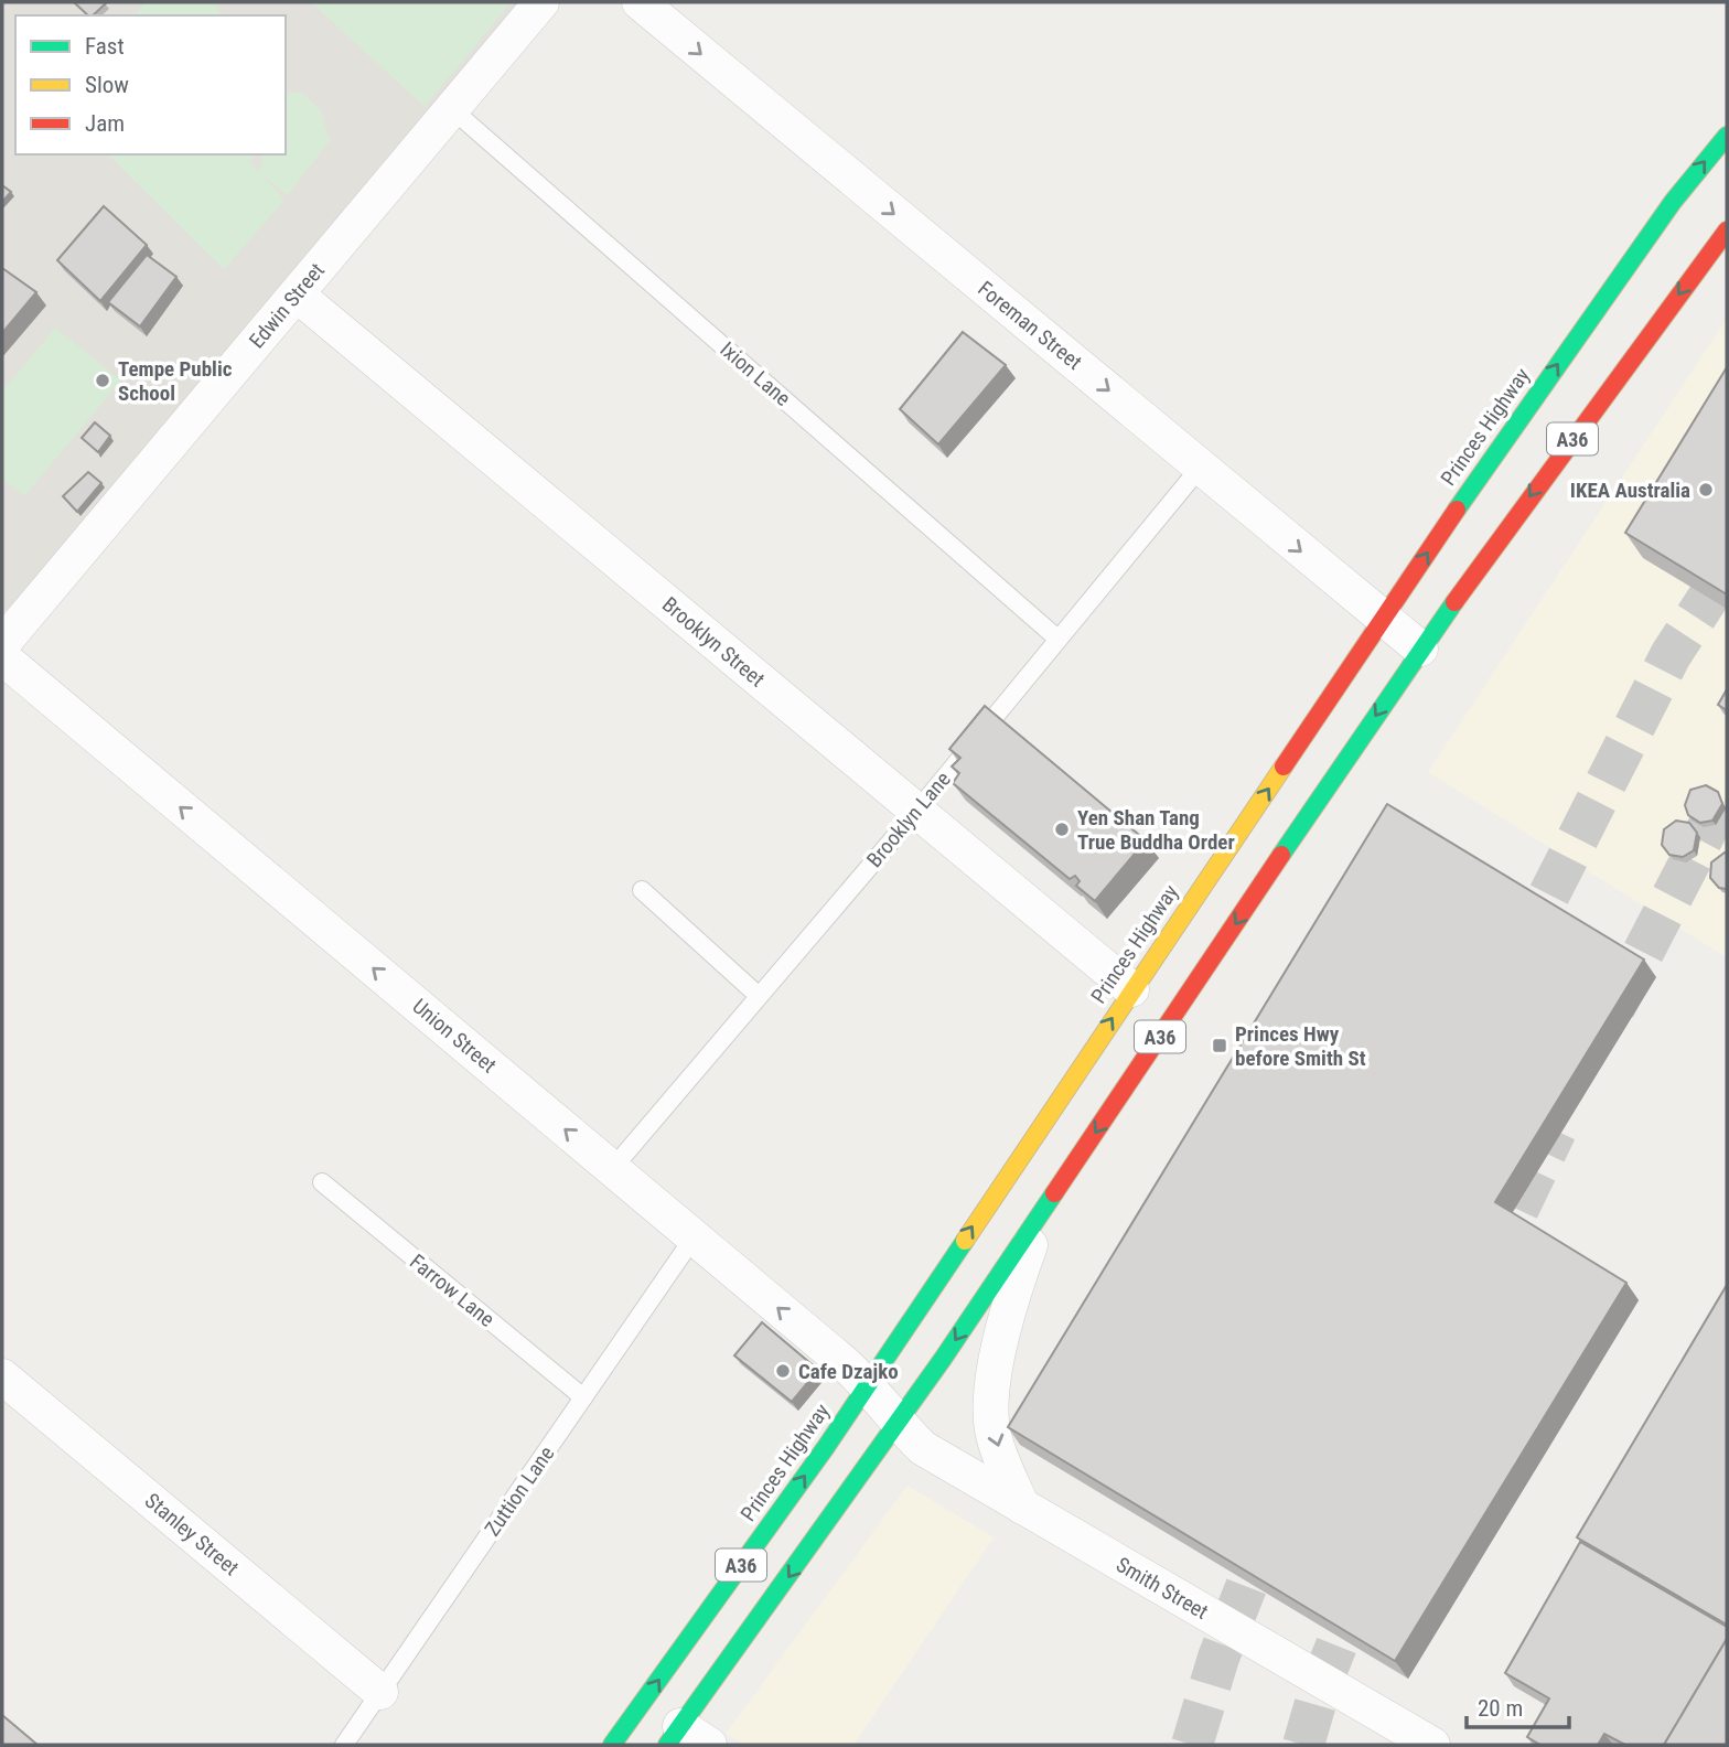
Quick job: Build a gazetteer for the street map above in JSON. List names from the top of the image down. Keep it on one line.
{"streets":{"highway":["Princes Highway","A36"],"street":["Edwin Street","Foreman Street","Brooklyn Street","Union Street","Stanley Street","Smith Street"],"lane":["Ixion Lane","Brooklyn Lane","Farrow Lane","Zuttion Lane"]},"crossings":[["Edwin Street","Ixion Lane"],["Edwin Street","Brooklyn Street"],["Foreman Street","Princes Highway"],["Foreman Street","A36"],["Foreman Street","Brooklyn Lane"],["Ixion Lane","Brooklyn Lane"],["Princes Highway","Brooklyn Street"],["Princes Highway","Union Street"],["A36","Union Street"],["A36","Smith Street"],["Brooklyn Street","Brooklyn Lane"],["Brooklyn Lane","Union Street"],["Union Street","Zuttion Lane"],["Union Street","Smith Street"],["Farrow Lane","Zuttion Lane"],["Zuttion Lane","Stanley Street"]],"one_way":["Foreman Street","Union Street"],"places":{"other":["Tempe Public School","IKEA Australia","Yen Shan Tang True Buddha Order","Cafe Dzajko"],"transit":["Princes Hwy before Smith St"]},"legend":["Fast","Slow","Jam"],"scale_bar":"20 m"}
